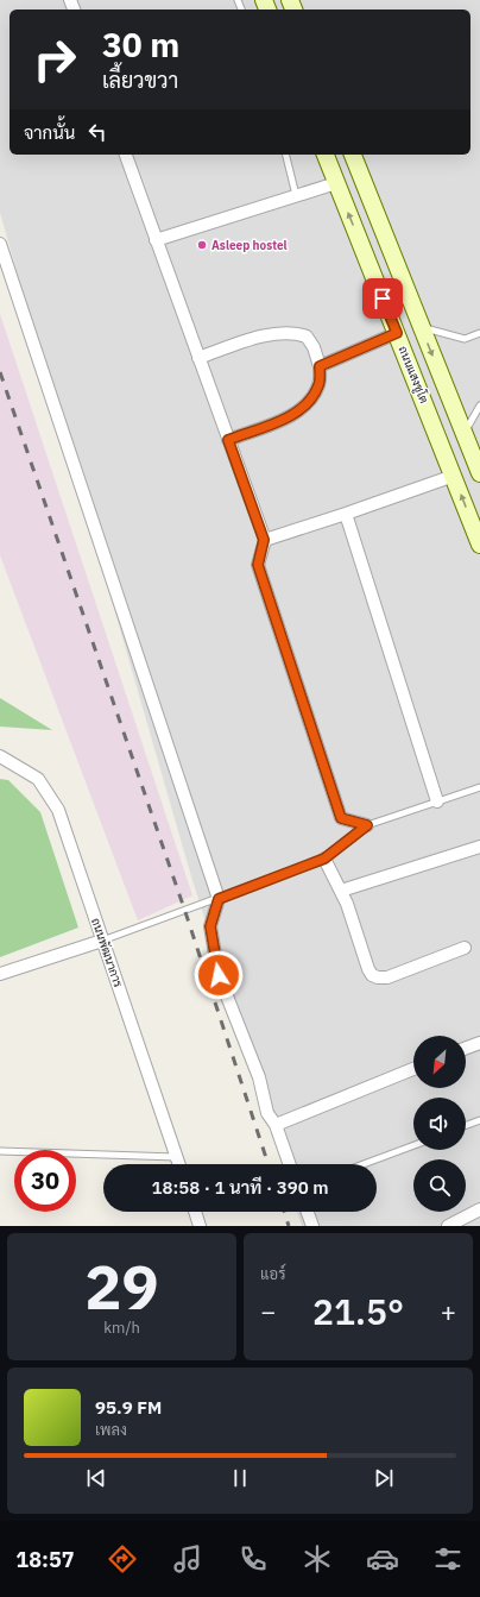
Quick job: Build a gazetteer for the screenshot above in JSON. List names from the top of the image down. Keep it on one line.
{"streets":{"main road":["ถนนแสงชูโต"],"street":["ถนนพัฒนาการ"]},"places":["Asleep hostel"],"north":"bottom left","page":{"turn":["30 m","เลี้ยวขวา"],"then":"จากนั้น","limit":"30","trip":"18:58 · 1 นาที · 390 m","tile":[["29","km/h"],"แอร์"],"heat":["−","21.5°","+"],"song":["95.9 FM","เพลง"],"tabs":"18:57"}}
